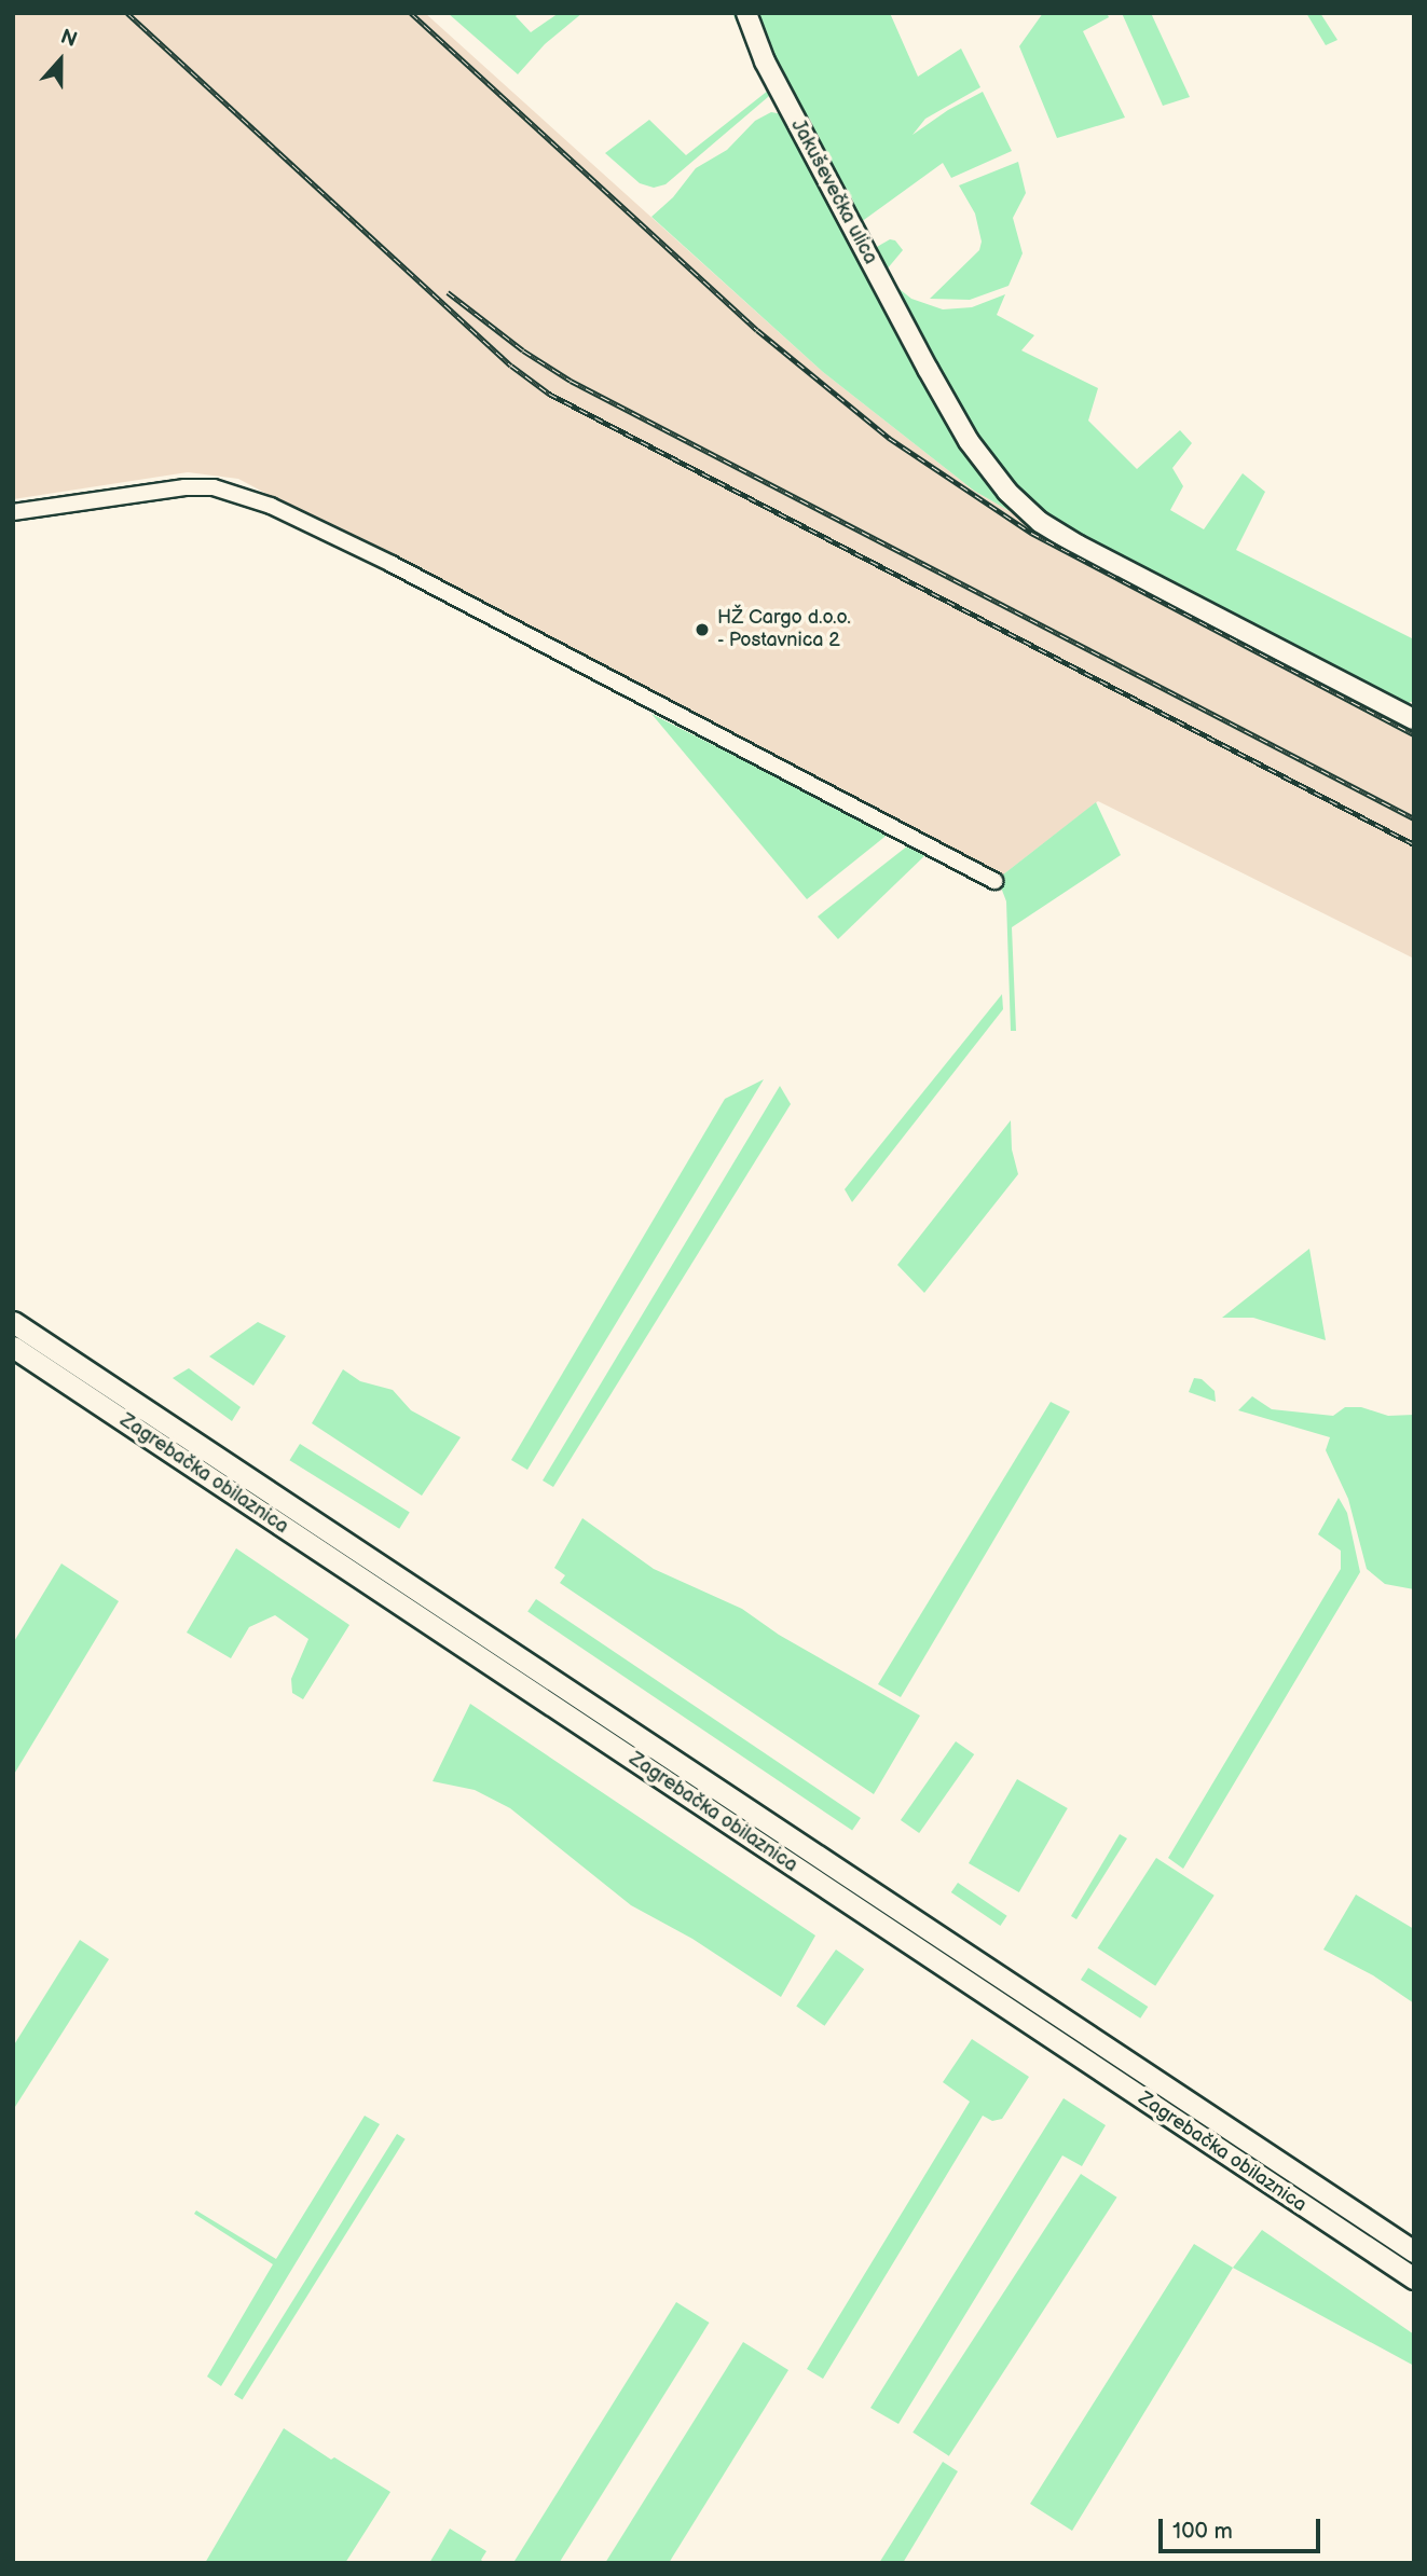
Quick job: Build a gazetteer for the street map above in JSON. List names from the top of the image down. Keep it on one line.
{"streets":{"highway":["Zagrebačka obilaznica"],"main road":["Jakuševečka ulica"]},"places":["HŽ Cargo d.o.o. - Postavnica 2"],"scale_bar":"100 m","north":"top"}
